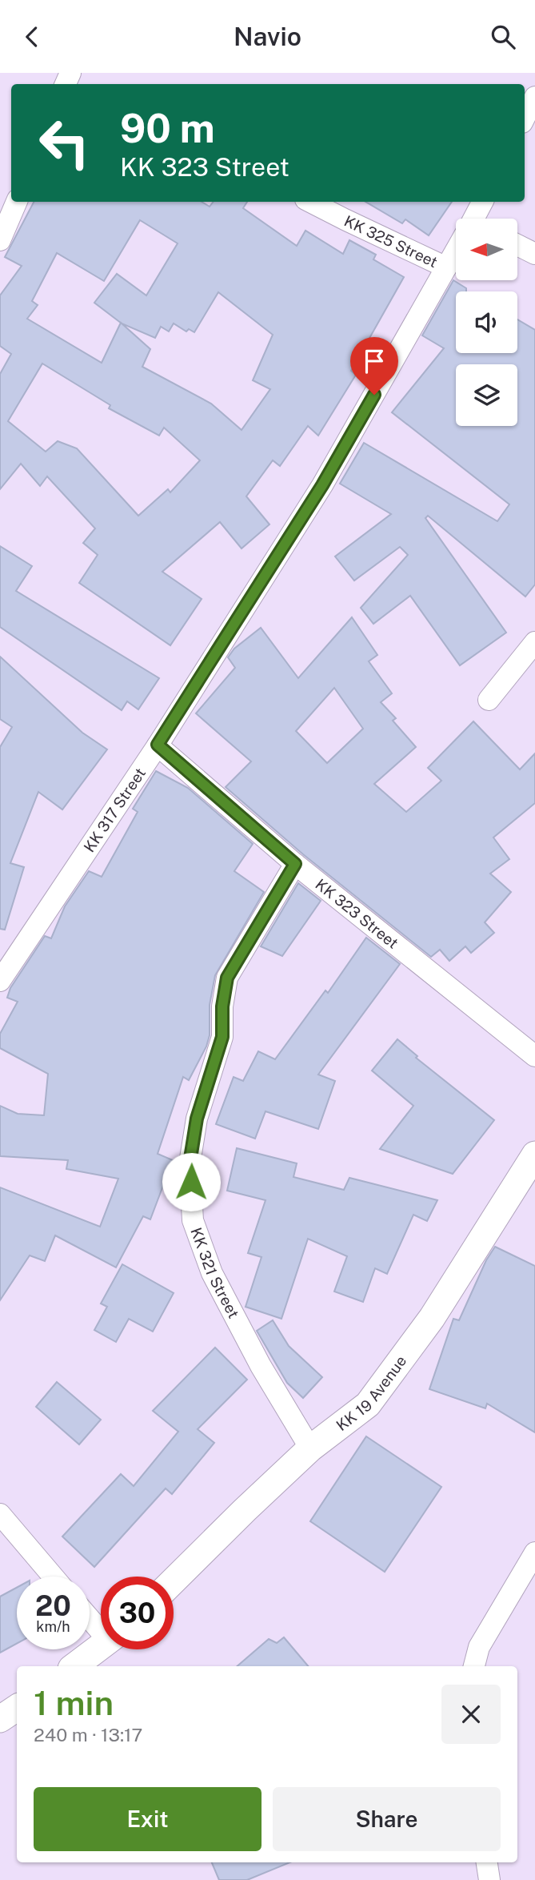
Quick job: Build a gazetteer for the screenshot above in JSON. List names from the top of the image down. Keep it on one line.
{"streets":{"street":["KK 325 Street","KK 317 Street","KK 323 Street","KK 321 Street","KK 19 Avenue"]},"crossings":[["KK 325 Street","KK 317 Street"],["KK 317 Street","KK 323 Street"],["KK 323 Street","KK 321 Street"],["KK 321 Street","KK 19 Avenue"]],"north":"left","page":{"header":"Navio","turn":["90 m","KK 323 Street"],"speed":"20 km/h","limit":"30","heading":["1 min","240 m · 13:17"],"buttons":["Exit","Share"]}}
